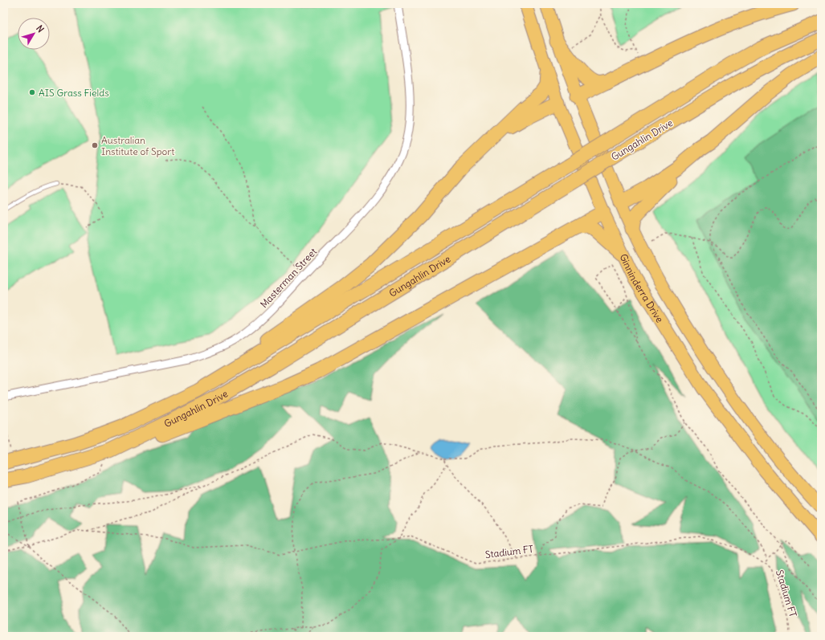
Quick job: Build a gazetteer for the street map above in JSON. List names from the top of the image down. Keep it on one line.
{"streets":{"highway":["Gungahlin Drive"],"main road":["Ginninderra Drive"],"street":["Masterman Street"],"path":["Stadium FT"]},"places":["AIS Grass Fields","Australian Institute of Sport"],"north":"top right"}
